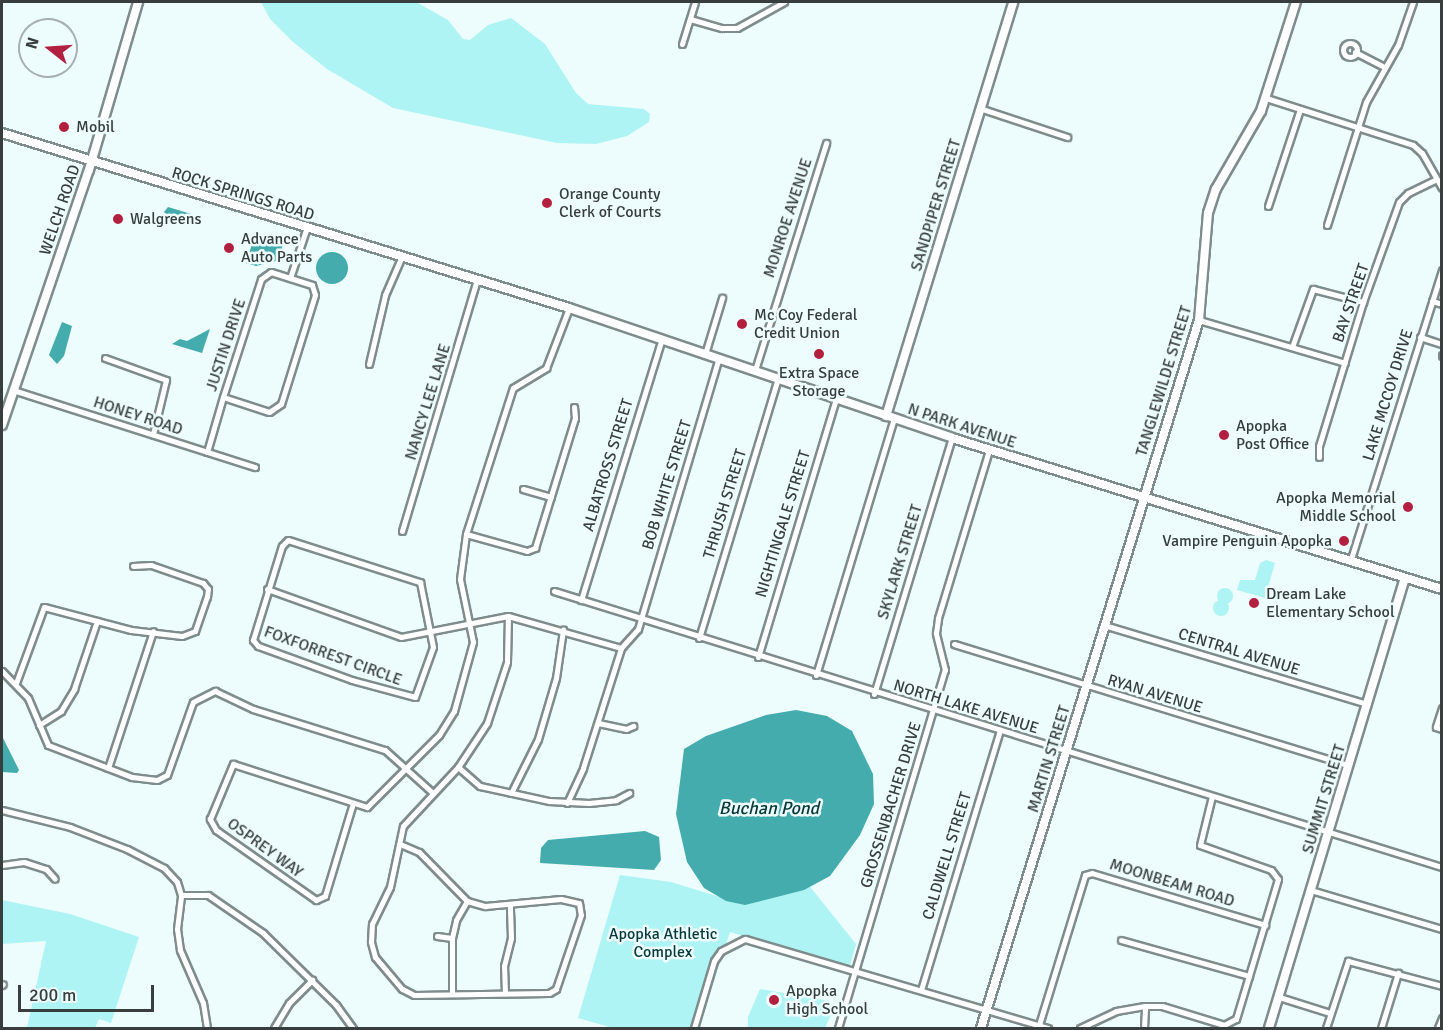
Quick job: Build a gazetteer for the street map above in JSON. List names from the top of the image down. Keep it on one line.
{"streets":{"street":["ROCK SPRINGS ROAD","SANDPIPER STREET","WELCH ROAD","MONROE AVENUE","BAY STREET","JUSTIN DRIVE","TANGLEWILDE STREET","LAKE MCCOY DRIVE","NANCY LEE LANE","HONEY ROAD","N PARK AVENUE","ALBATROSS STREET","BOB WHITE STREET","THRUSH STREET","NIGHTINGALE STREET","SKYLARK STREET","CENTRAL AVENUE","FOXFORREST CIRCLE","RYAN AVENUE","NORTH LAKE AVENUE","MARTIN STREET","SUMMIT STREET","GROSSENBACHER DRIVE","OSPREY WAY","CALDWELL STREET","MOONBEAM ROAD"]},"crossings":[["ROCK SPRINGS ROAD","WELCH ROAD"],["ROCK SPRINGS ROAD","NANCY LEE LANE"],["ROCK SPRINGS ROAD","N PARK AVENUE"],["SANDPIPER STREET","N PARK AVENUE"],["SANDPIPER STREET","NORTH LAKE AVENUE"],["WELCH ROAD","HONEY ROAD"],["MONROE AVENUE","N PARK AVENUE"],["JUSTIN DRIVE","HONEY ROAD"],["TANGLEWILDE STREET","N PARK AVENUE"],["TANGLEWILDE STREET","MARTIN STREET"],["LAKE MCCOY DRIVE","N PARK AVENUE"],["NANCY LEE LANE","N PARK AVENUE"],["N PARK AVENUE","ALBATROSS STREET"],["N PARK AVENUE","BOB WHITE STREET"],["N PARK AVENUE","THRUSH STREET"],["N PARK AVENUE","NIGHTINGALE STREET"],["N PARK AVENUE","SKYLARK STREET"],["N PARK AVENUE","MARTIN STREET"],["N PARK AVENUE","SUMMIT STREET"],["N PARK AVENUE","GROSSENBACHER DRIVE"],["ALBATROSS STREET","NORTH LAKE AVENUE"],["BOB WHITE STREET","NORTH LAKE AVENUE"],["THRUSH STREET","NORTH LAKE AVENUE"],["NIGHTINGALE STREET","NORTH LAKE AVENUE"],["SKYLARK STREET","NORTH LAKE AVENUE"],["CENTRAL AVENUE","MARTIN STREET"],["CENTRAL AVENUE","SUMMIT STREET"],["RYAN AVENUE","MARTIN STREET"],["RYAN AVENUE","SUMMIT STREET"],["NORTH LAKE AVENUE","MARTIN STREET"],["NORTH LAKE AVENUE","SUMMIT STREET"],["NORTH LAKE AVENUE","GROSSENBACHER DRIVE"],["NORTH LAKE AVENUE","CALDWELL STREET"]],"water":["Buchan Pond"],"parks":["Apopka Athletic Complex"],"places":["Mobil","Orange County Clerk of Courts","Walgreens","Advance Auto Parts","Mc Coy Federal Credit Union","Extra Space Storage","Apopka Post Office","Apopka Memorial Middle School","Vampire Penguin Apopka","Dream Lake Elementary School","Apopka High School"],"scale_bar":"200 m","north":"left"}
